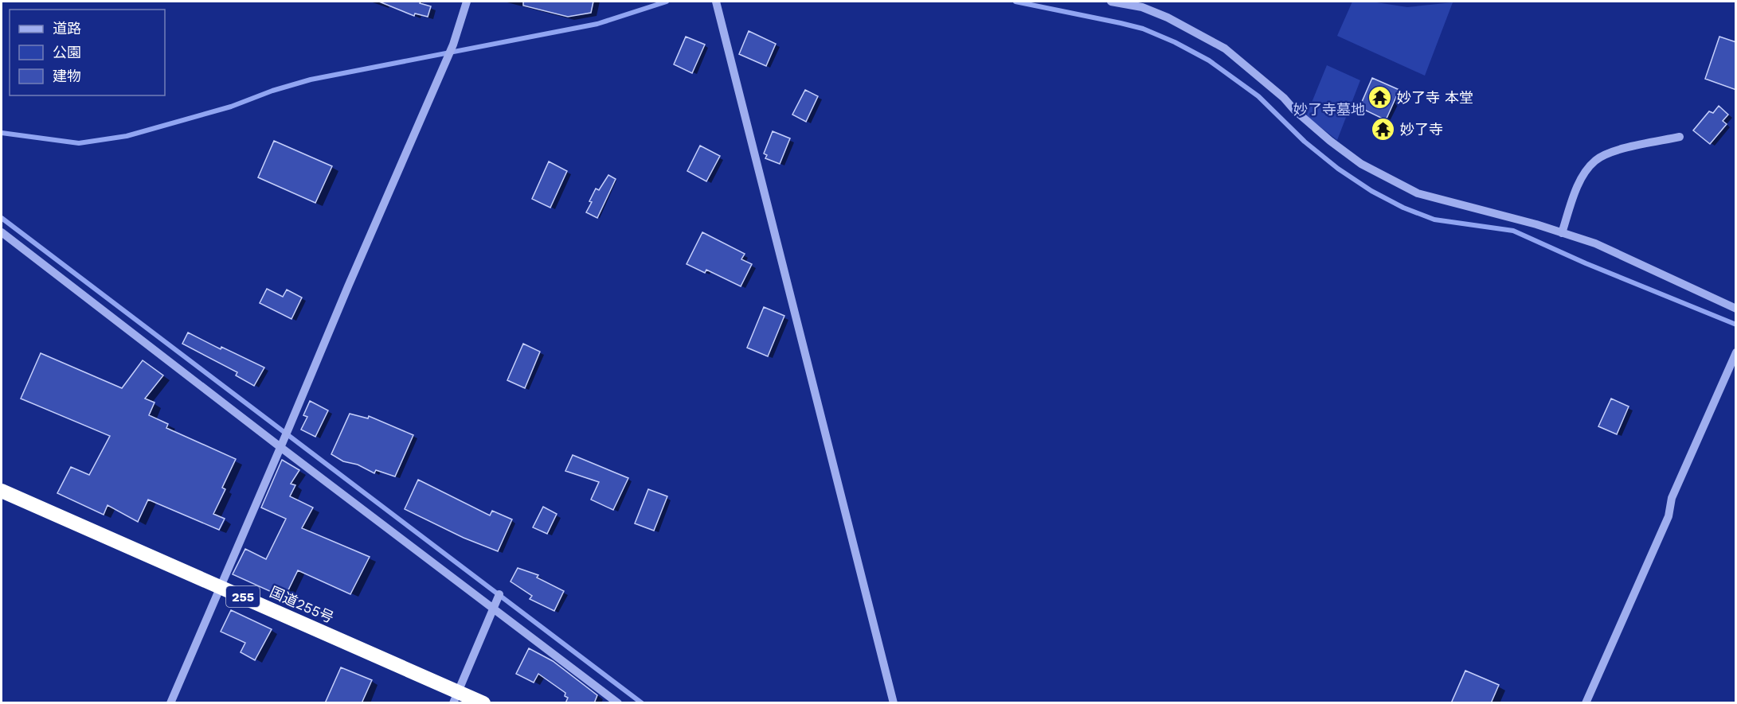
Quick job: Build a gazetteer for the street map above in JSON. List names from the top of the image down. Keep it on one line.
{"streets":{"highway":["255","国道255号"]},"parks":["妙了寺墓地"],"places":{"temple":["妙了寺 本堂","妙了寺"]},"legend":["道路","公園","建物"]}
